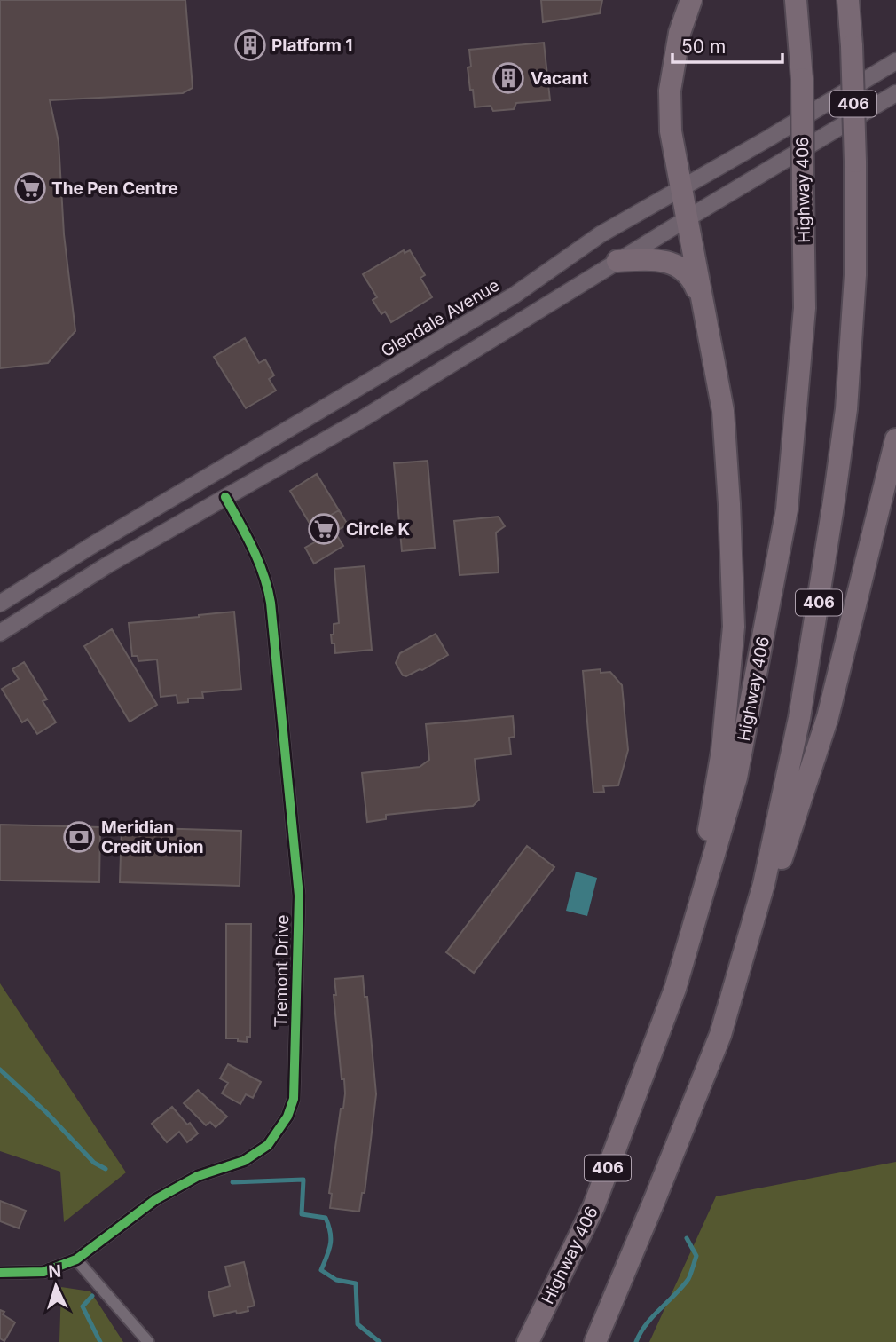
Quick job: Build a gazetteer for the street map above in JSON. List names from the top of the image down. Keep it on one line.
{"streets":{"highway":["406","Highway 406"],"main road":["Glendale Avenue"],"street":["Tremont Drive"]},"places":{"building":["Platform 1","Vacant"],"supermarket":["The Pen Centre","Circle K"],"bank":["Meridian Credit Union"]},"scale_bar":"50 m","north":"top"}
